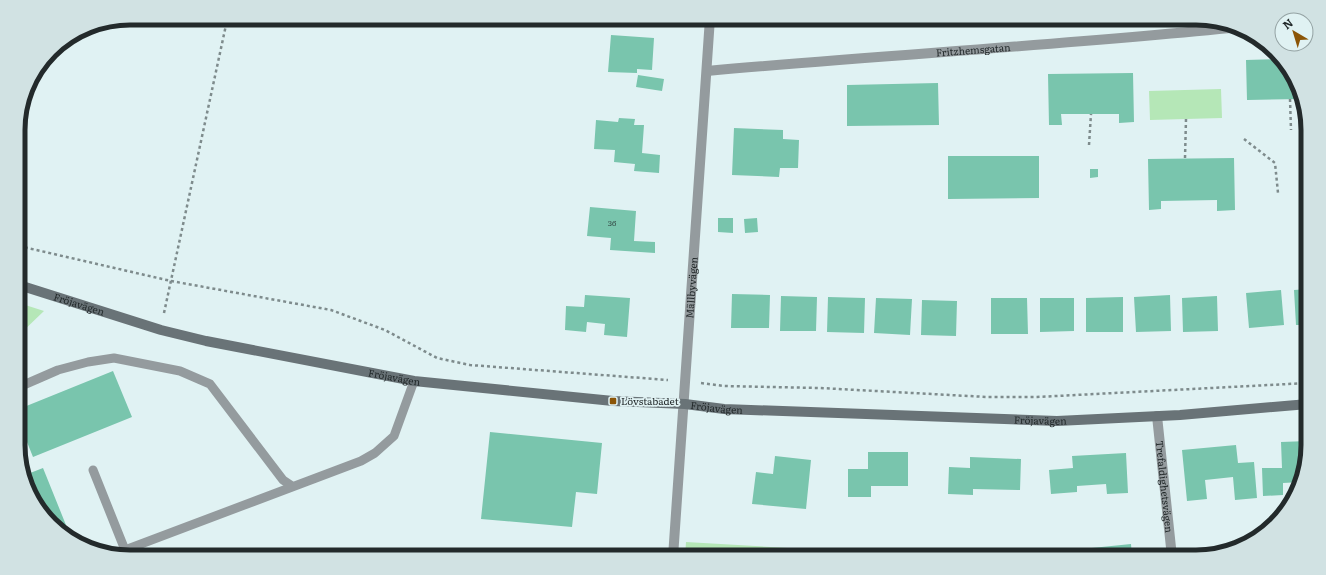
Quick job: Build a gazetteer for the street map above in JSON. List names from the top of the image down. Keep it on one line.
{"streets":{"street":["Fritzhemsgatan","Mällbyvägen","Fröjavägen","Trefaldighetsvägen"]},"crossings":[["Fritzhemsgatan","Mällbyvägen"],["Mällbyvägen","Fröjavägen"],["Fröjavägen","Trefaldighetsvägen"]],"places":{"transit":["Lövstabadet"]},"house_numbers":["36"],"north":"top left"}
